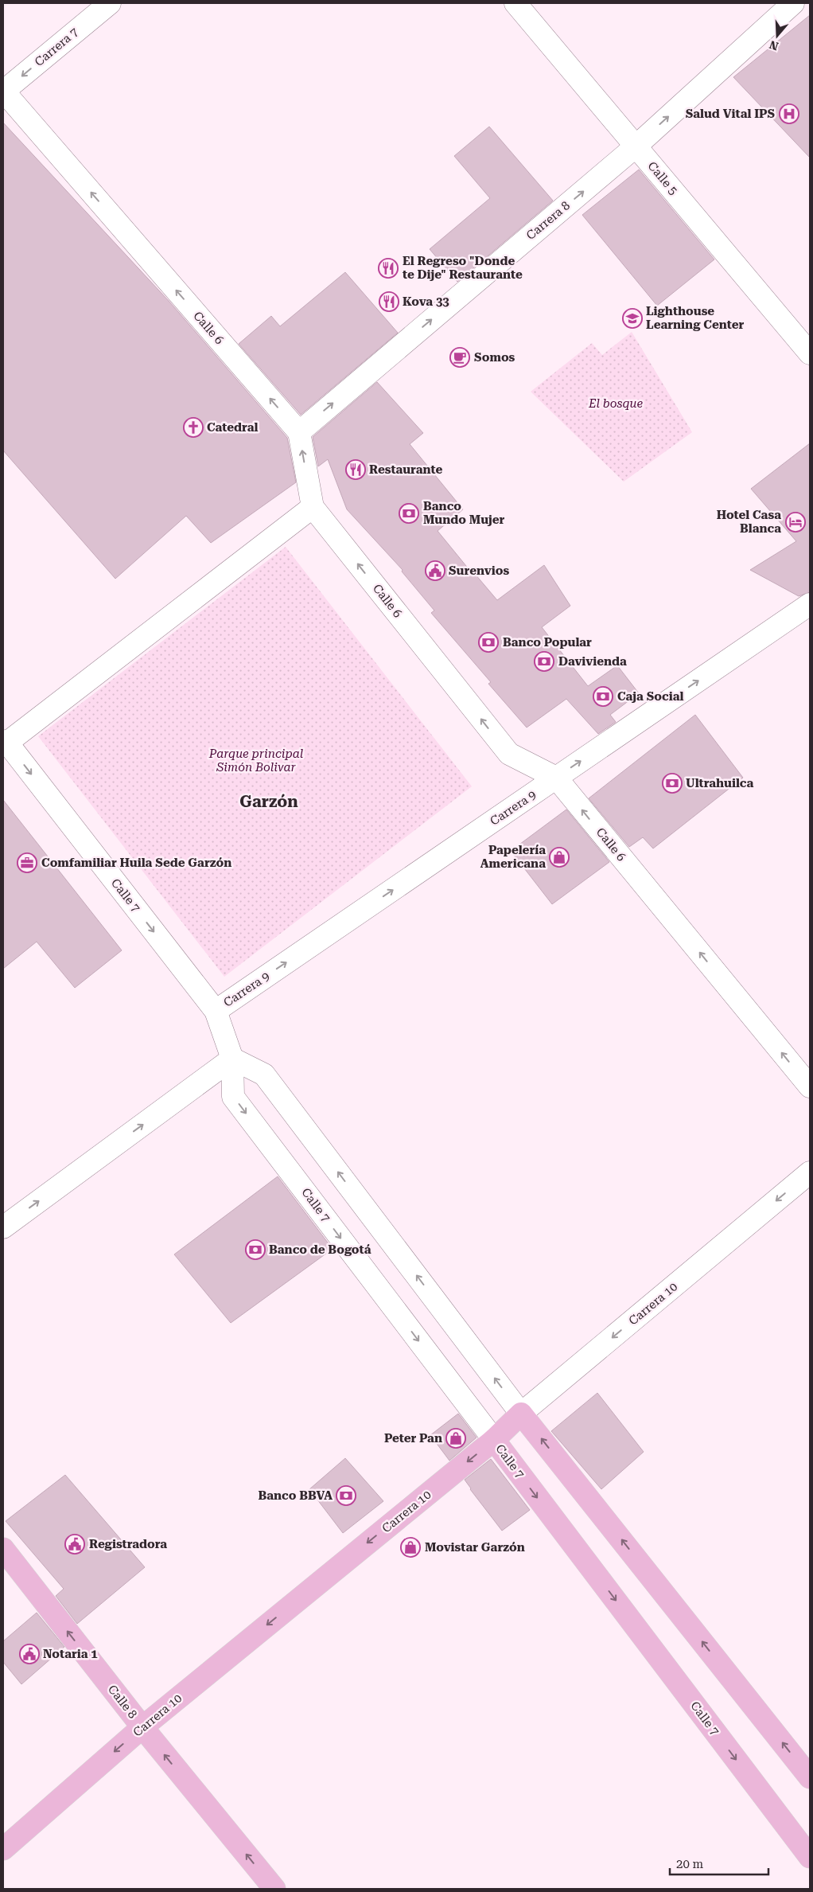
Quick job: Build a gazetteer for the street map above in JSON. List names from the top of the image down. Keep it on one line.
{"streets":{"main road":["Calle 7","Carrera 10","Calle 8"],"street":["Carrera 7","Calle 5","Carrera 8","Calle 6","Carrera 9"]},"crossings":[["Carrera 7","Calle 6"],["Calle 5","Carrera 8"],["Carrera 8","Calle 6"],["Calle 6","Carrera 9"],["Carrera 9","Calle 7"],["Calle 7","Carrera 10"],["Carrera 10","Calle 8"]],"one_way":["Carrera 7","Carrera 8","Calle 6","Carrera 9","Carrera 10","Calle 8"],"districts":["Garzón"],"parks":["El bosque","Parque principal Simón Bolivar"],"places":{"hospital":["Salud Vital IPS"],"restaurant":["El Regreso \"Donde te Dije\" Restaurante","Kova 33","Restaurante"],"school or university":["Lighthouse Learning Center"],"cafe":["Somos"],"church":["Catedral"],"bank":["Banco Mundo Mujer","Banco Popular","Davivienda","Caja Social","Ultrahuilca","Banco de Bogotá","Banco BBVA"],"hotel":["Hotel Casa Blanca"],"public building":["Surenvios","Registradora","Notaria 1"],"shop":["Papelería Americana","Peter Pan","Movistar Garzón"],"office":["Comfamiliar Huila Sede Garzón"]},"scale_bar":"20 m","north":"bottom"}
